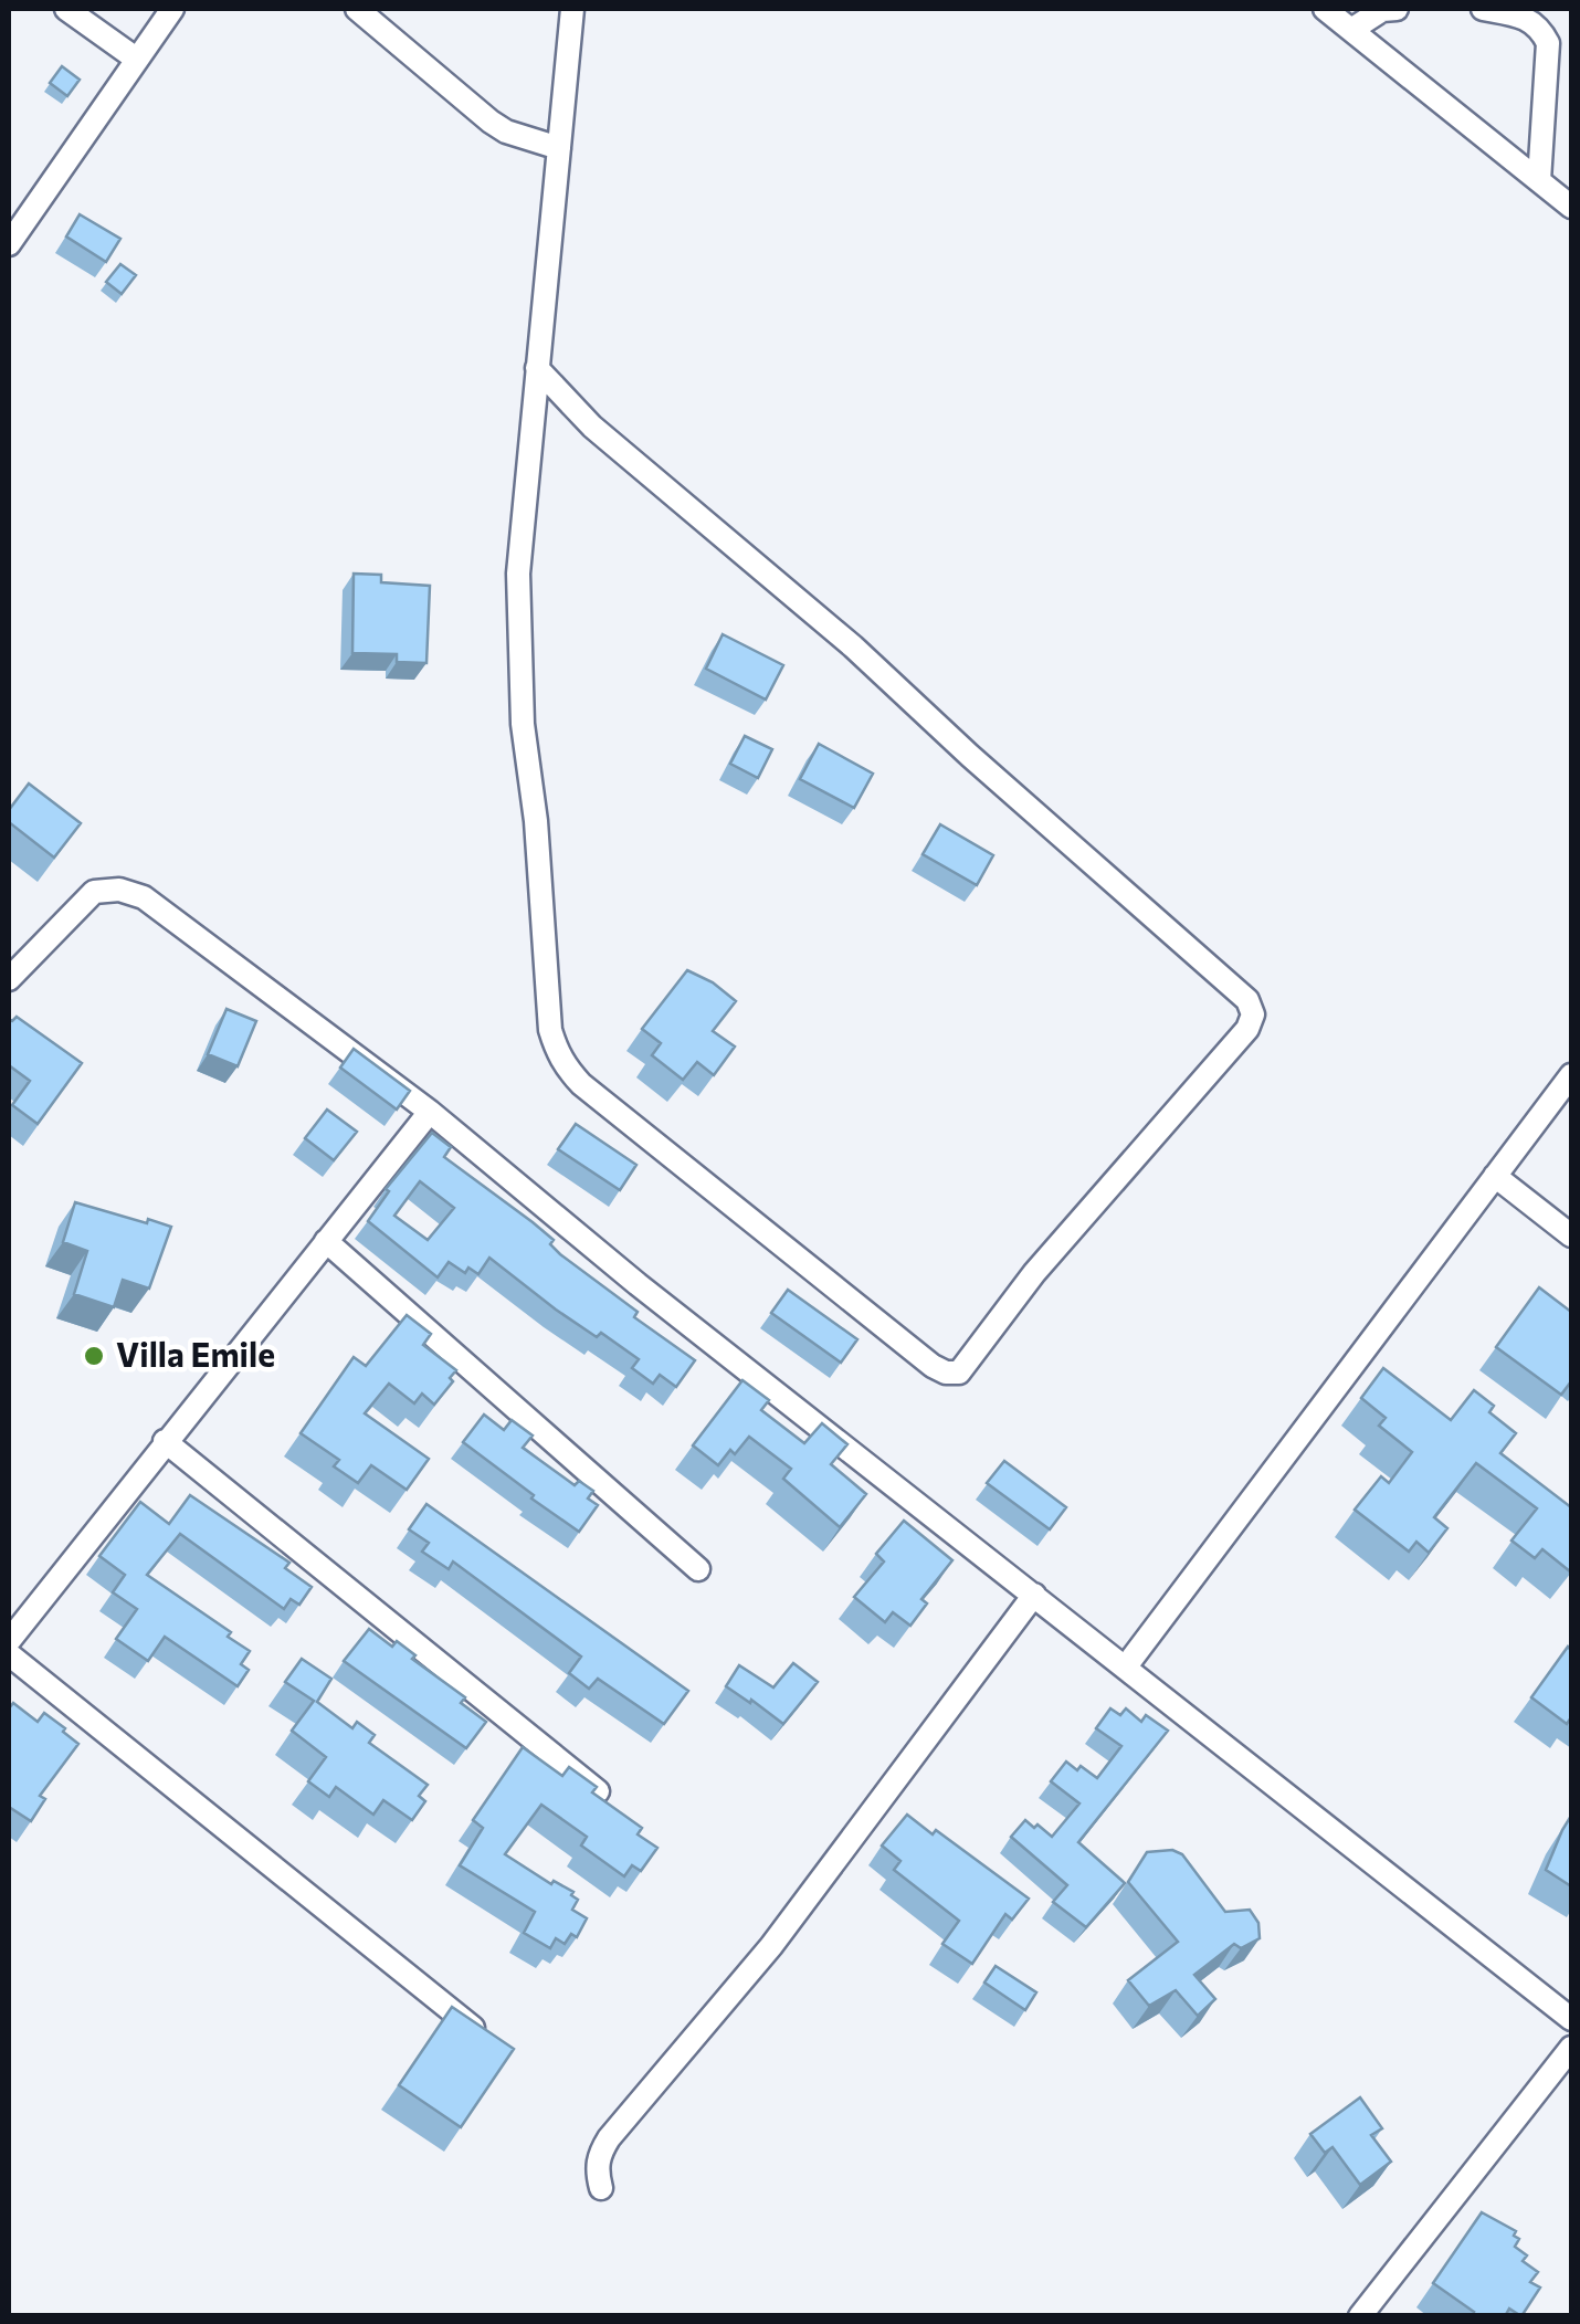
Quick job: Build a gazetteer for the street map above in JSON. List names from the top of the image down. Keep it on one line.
{"places":["Villa Emile"]}
